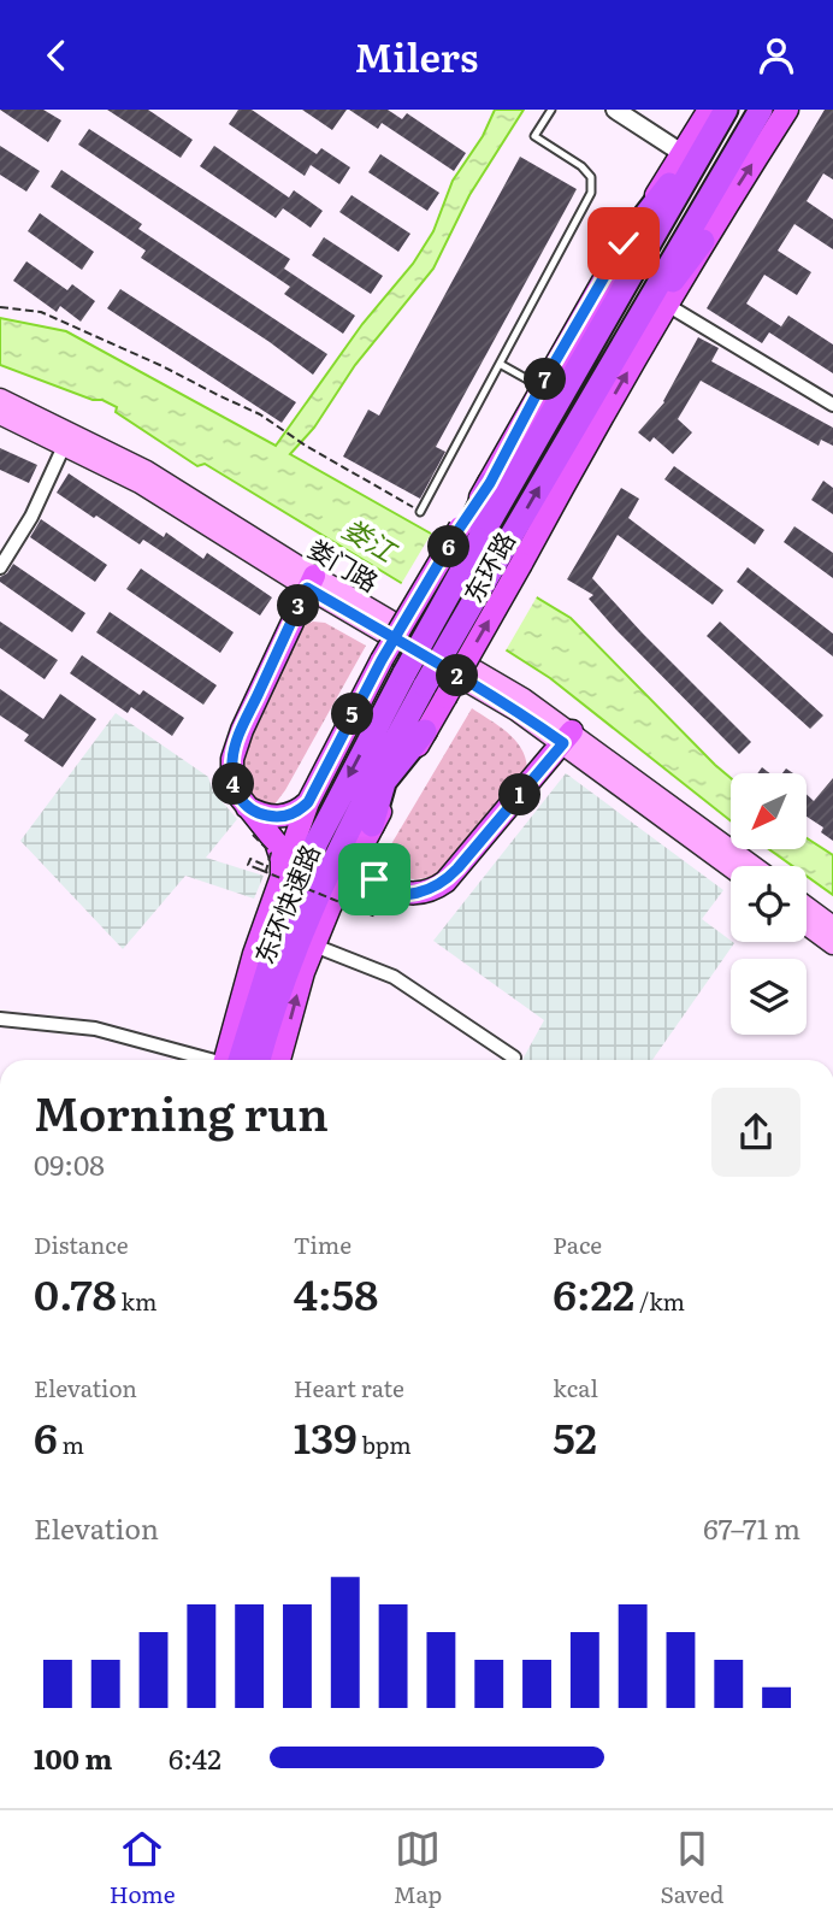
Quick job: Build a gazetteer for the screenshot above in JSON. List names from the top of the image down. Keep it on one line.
{"streets":{"highway":["东环快速路"],"main road":["娄门路","东环路"]},"crossings":[["东环路","东环快速路"]],"water":["娄江"],"north":"bottom left","page":{"header":"Milers","pins":["7","6","3","2","5","4","1"],"heading":["Morning run","09:08"],"stats":[["Distance","0.78 km"],["Time","4:58"],["Pace","6:22 /km"],["Elevation","6 m"],["Heart rate","139 bpm"],["kcal","52"]],"chart":["Elevation","67–71 m"],"list":[{"name":"100 m","note":"6:42"}],"tabs":["Home","Map","Saved"]}}
